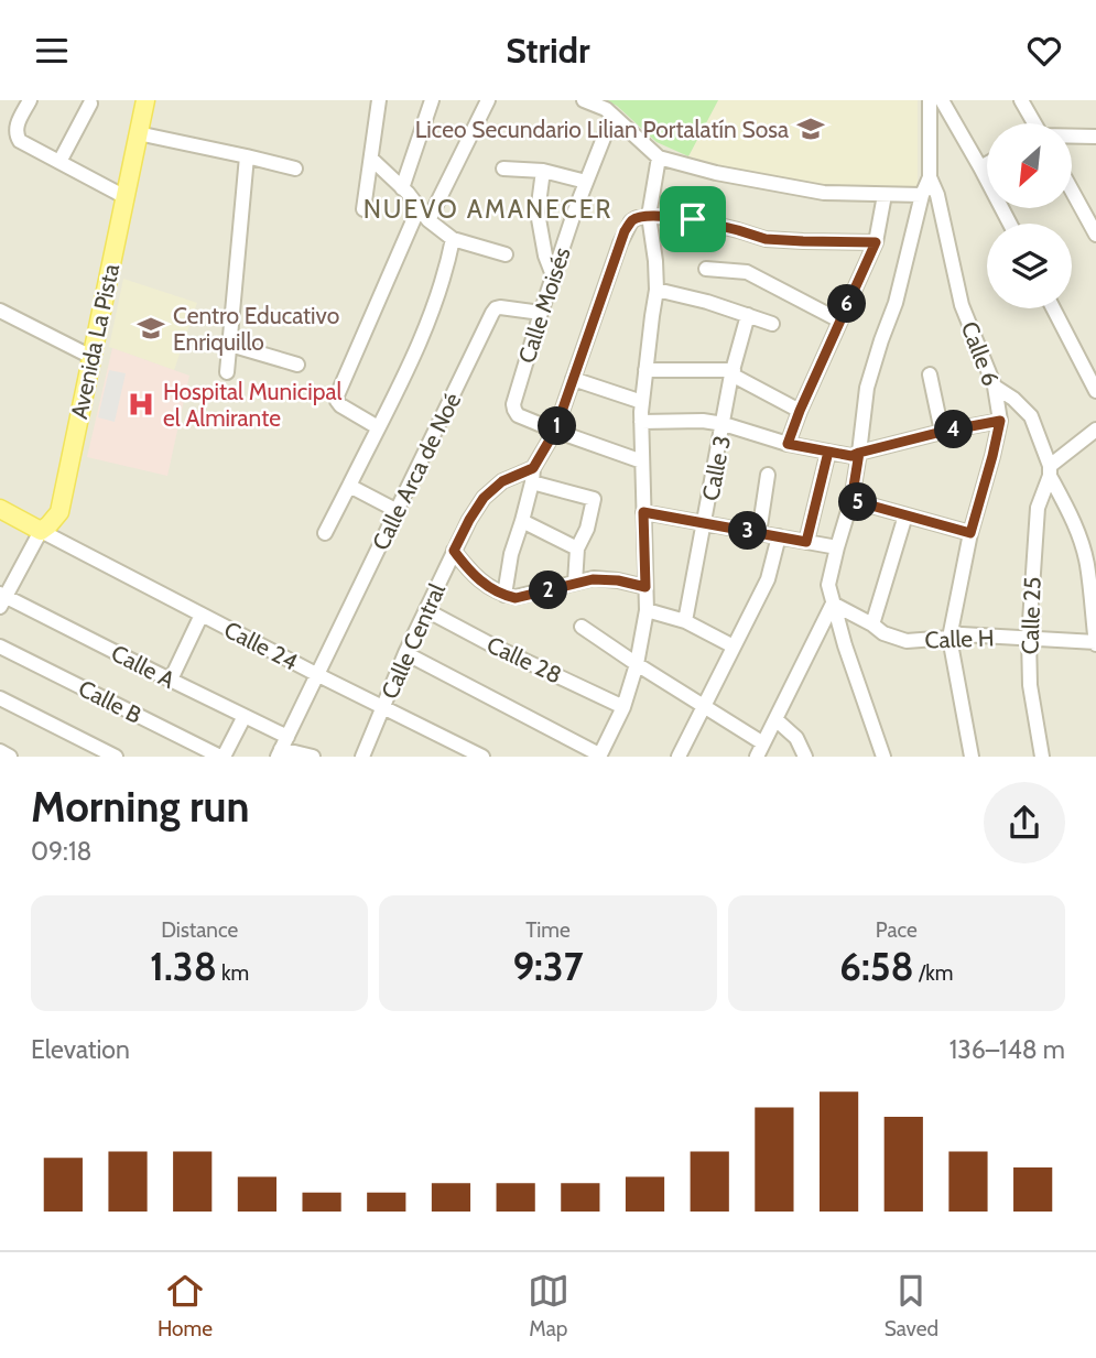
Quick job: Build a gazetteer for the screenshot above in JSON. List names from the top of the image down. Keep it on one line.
{"streets":{"main road":["Avenida La Pista"],"street":["Calle Moisés","Calle 6","Calle 3","Calle Arca de Noé","Calle 25","Calle H","Calle Central","Calle 24","Calle 28","Calle A","Calle B"]},"crossings":[["Calle Moisés","Calle Arca de Noé"],["Avenida La Pista","Calle 24"],["Calle 6","Calle H"],["Calle Arca de Noé","Calle 24"],["Calle Arca de Noé","Calle A"],["Calle 25","Calle H"],["Calle Central","Calle 24"],["Calle Central","Calle 28"]],"districts":["NUEVO AMANECER"],"places":{"school or university":["Liceo Secundario Lilian Portalatín Sosa","Centro Educativo Enriquillo"],"hospital":["Hospital Municipal el Almirante"]},"north":"bottom left","page":{"header":"Stridr","pins":["6","1","4","5","3","2"],"heading":["Morning run","09:18"],"stats":[["Distance","1.38 km"],["Time","9:37"],["Pace","6:58 /km"]],"chart":["Elevation","136–148 m"],"tabs":["Home","Map","Saved"]}}
